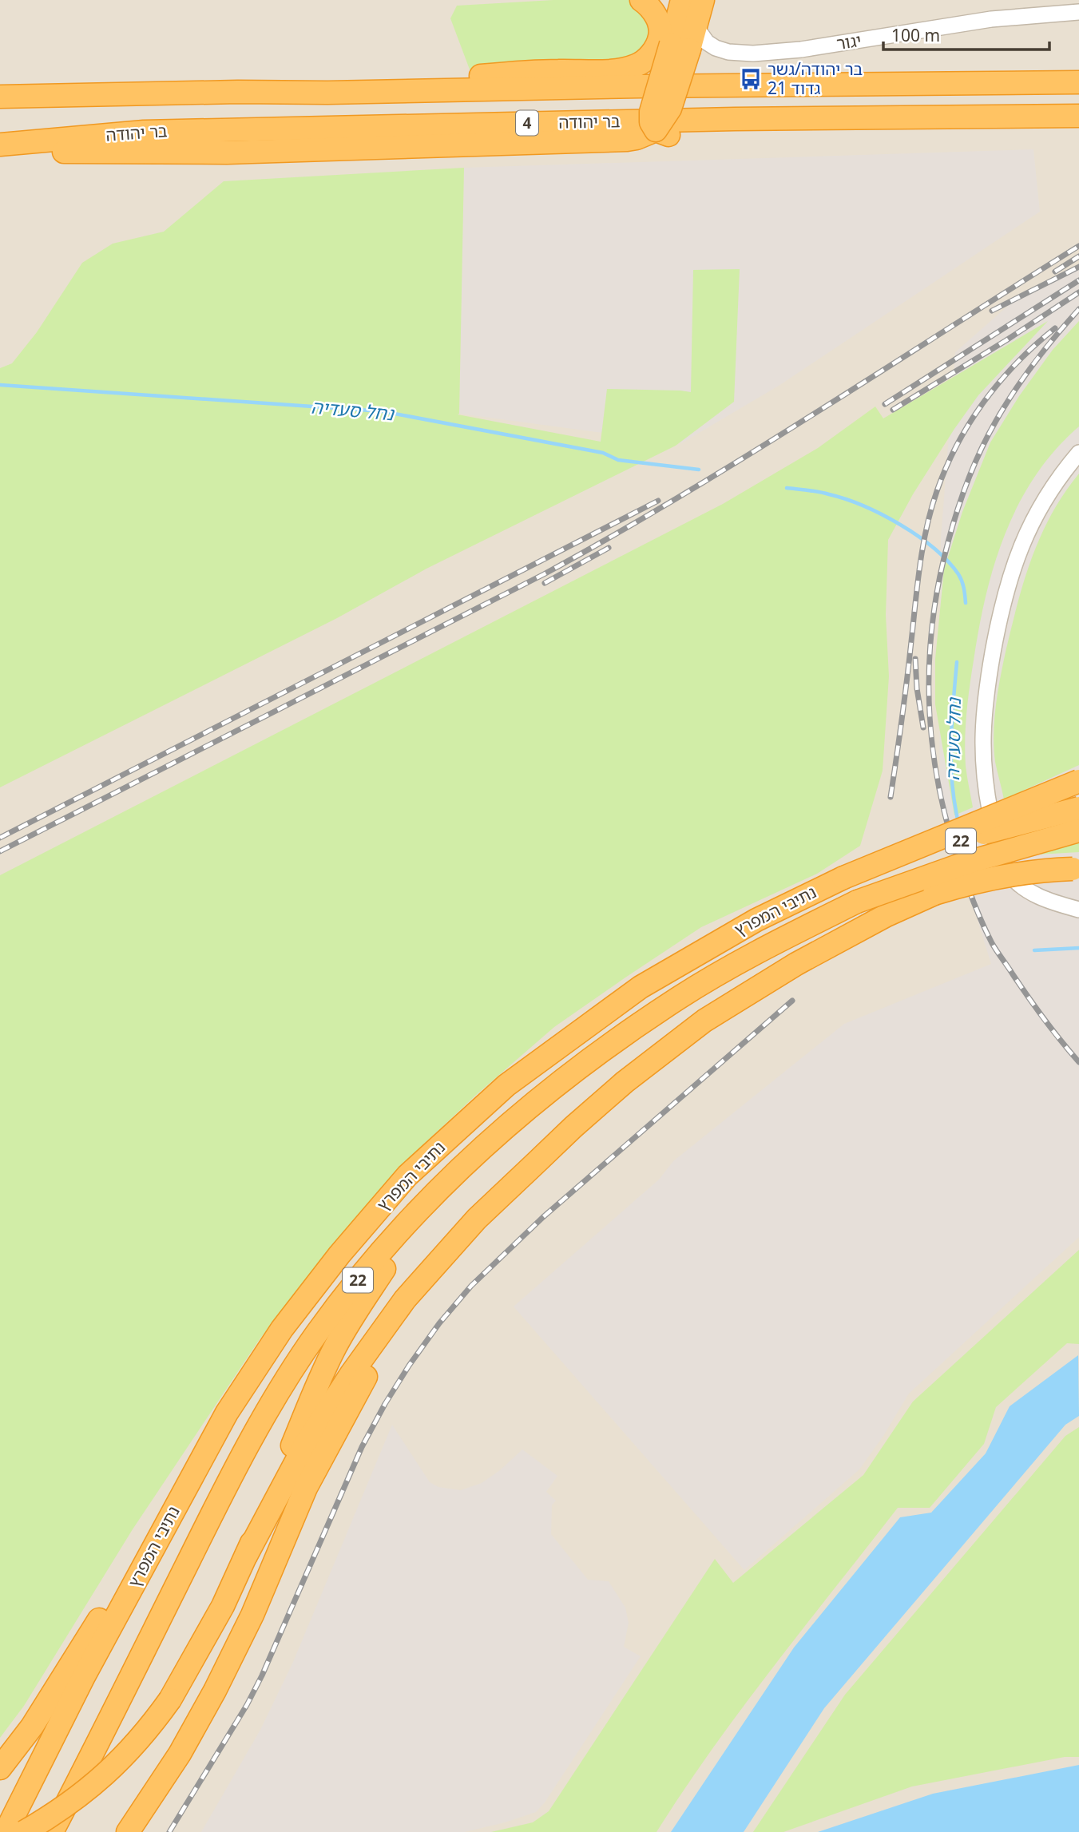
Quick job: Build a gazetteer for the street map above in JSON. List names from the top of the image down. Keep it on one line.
{"streets":{"highway":["בר יהודה","4","22","נתיבי המפרץ"],"street":["יגור"]},"water":["נחל סעדיה"],"places":{"bus stop":["בר יהודה/גשר גדוד 21"]},"scale_bar":"100 m"}
